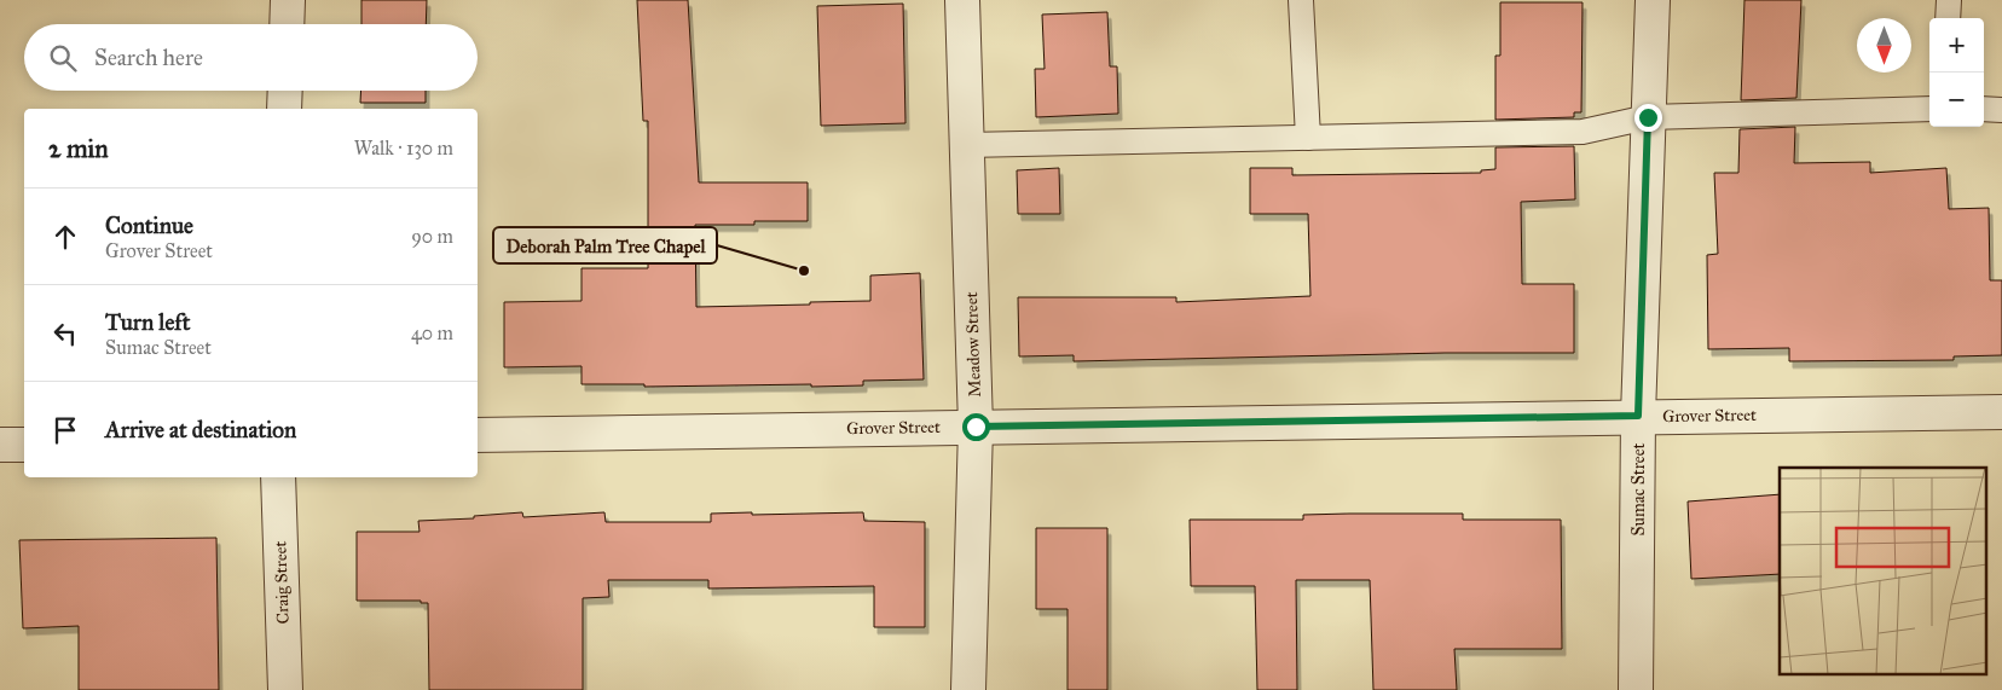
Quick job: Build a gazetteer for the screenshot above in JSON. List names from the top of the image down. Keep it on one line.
{"streets":{"street":["Meadow Street","Grover Street","Sumac Street","Craig Street"]},"crossings":[["Meadow Street","Grover Street"],["Grover Street","Sumac Street"]],"places":["Deborah Palm Tree Chapel"],"north":"bottom","page":{"map_buttons":["+","−"],"search":"Search here","heading":["2 min","Walk · 130 m"],"list":[["Continue","Grover Street","90 m"],["Turn left","Sumac Street","40 m"],"Arrive at destination"]}}
